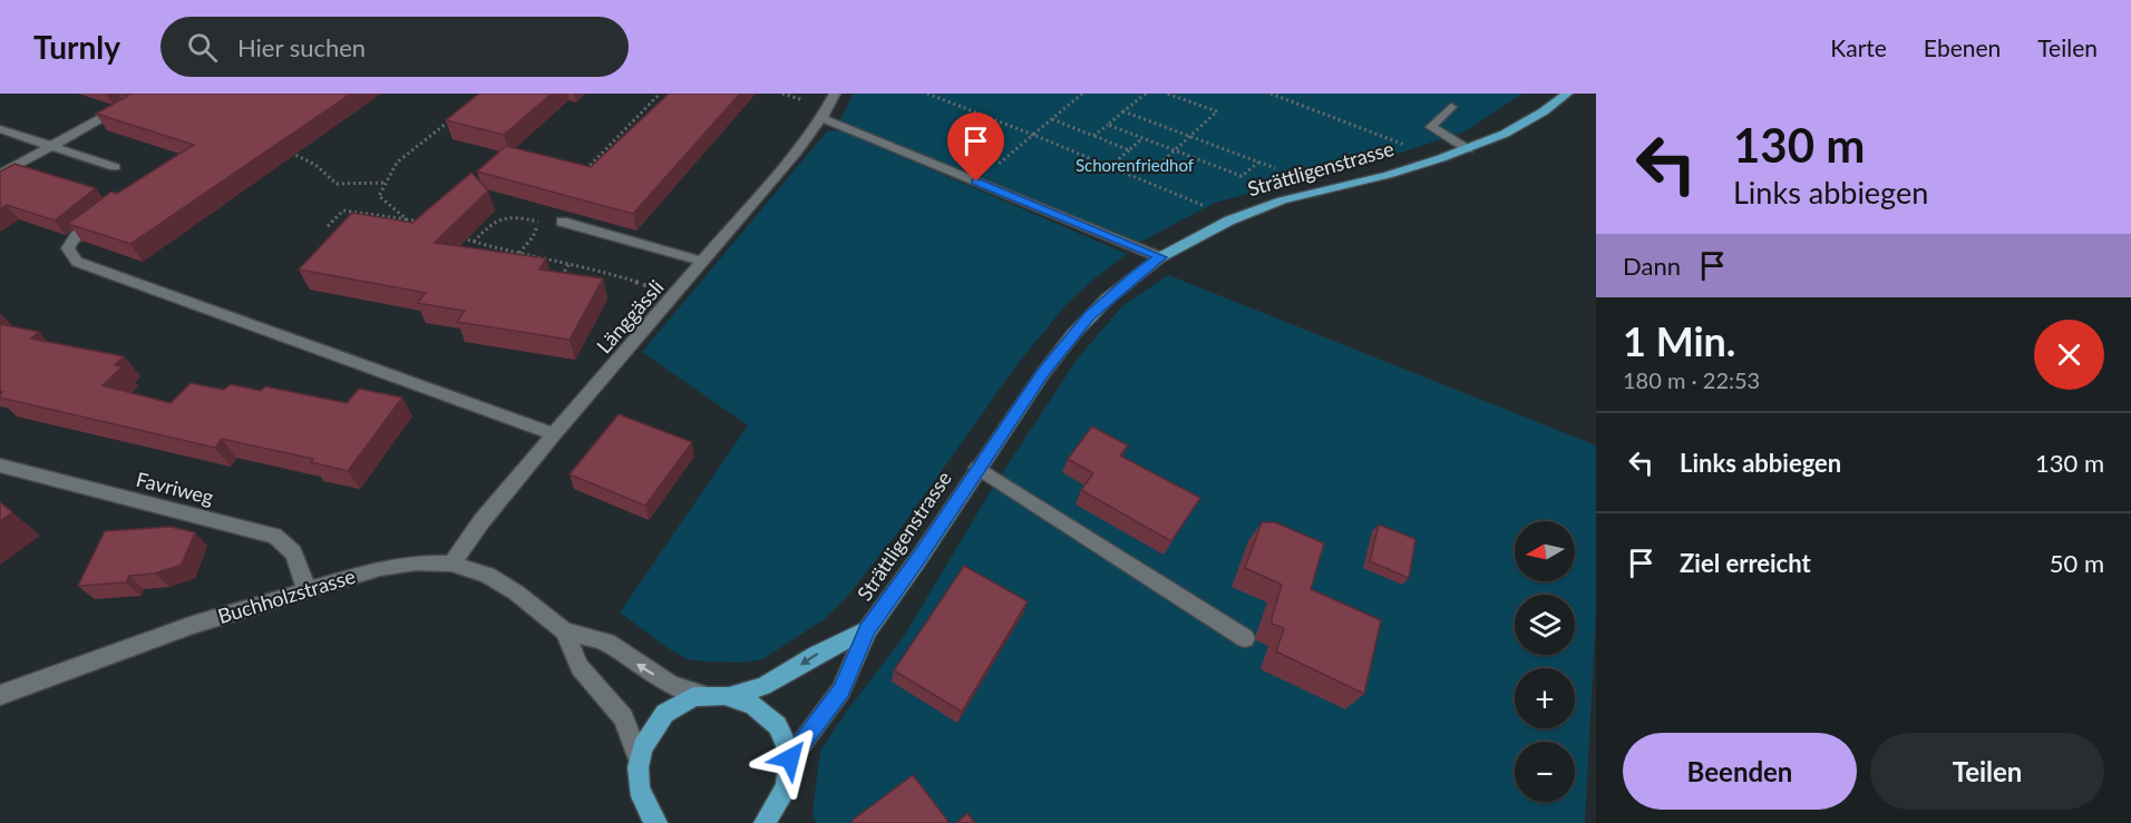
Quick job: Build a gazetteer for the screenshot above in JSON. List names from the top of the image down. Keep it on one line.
{"streets":{"main road":["Strättligenstrasse"],"street":["Länggässli","Favriweg","Buchholzstrasse"]},"crossings":[["Länggässli","Buchholzstrasse"],["Favriweg","Buchholzstrasse"]],"parks":["Schorenfriedhof"],"north":"left","page":{"header":"Turnly","search":"Hier suchen","nav":["Karte","Ebenen","Teilen"],"turn":["130 m","Links abbiegen"],"then":"Dann","heading":["1 Min.","180 m · 22:53"],"list":[{"name":"Links abbiegen","value":"130 m"},{"name":"Ziel erreicht","value":"50 m"}],"map_buttons":["+","−"],"buttons":["Beenden","Teilen"]}}
